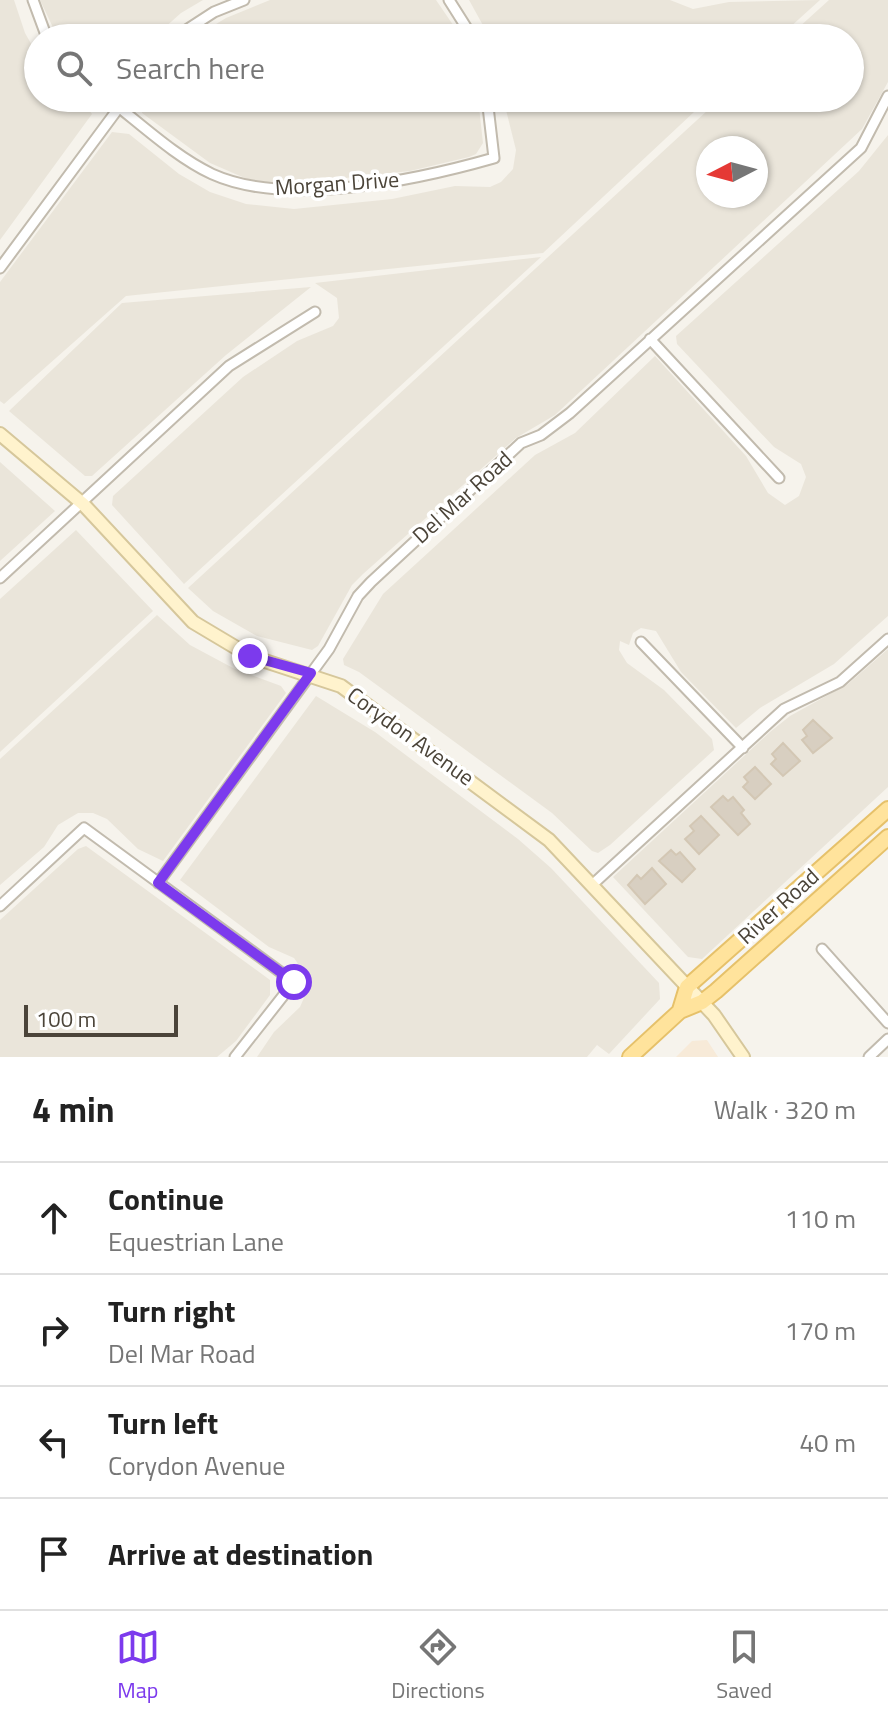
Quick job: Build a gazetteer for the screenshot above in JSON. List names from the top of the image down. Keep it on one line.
{"streets":{"main road":["Corydon Avenue","River Road"],"street":["Morgan Drive","Del Mar Road"]},"crossings":[["Del Mar Road","Corydon Avenue"],["Corydon Avenue","River Road"]],"scale_bar":"100 m","north":"left","page":{"search":"Search here","scale":"100 m","heading":["4 min","Walk · 320 m"],"list":[["Continue","Equestrian Lane","110 m"],["Turn right","Del Mar Road","170 m"],["Turn left","Corydon Avenue","40 m"],"Arrive at destination"],"nav":["Map","Directions","Saved"]}}
